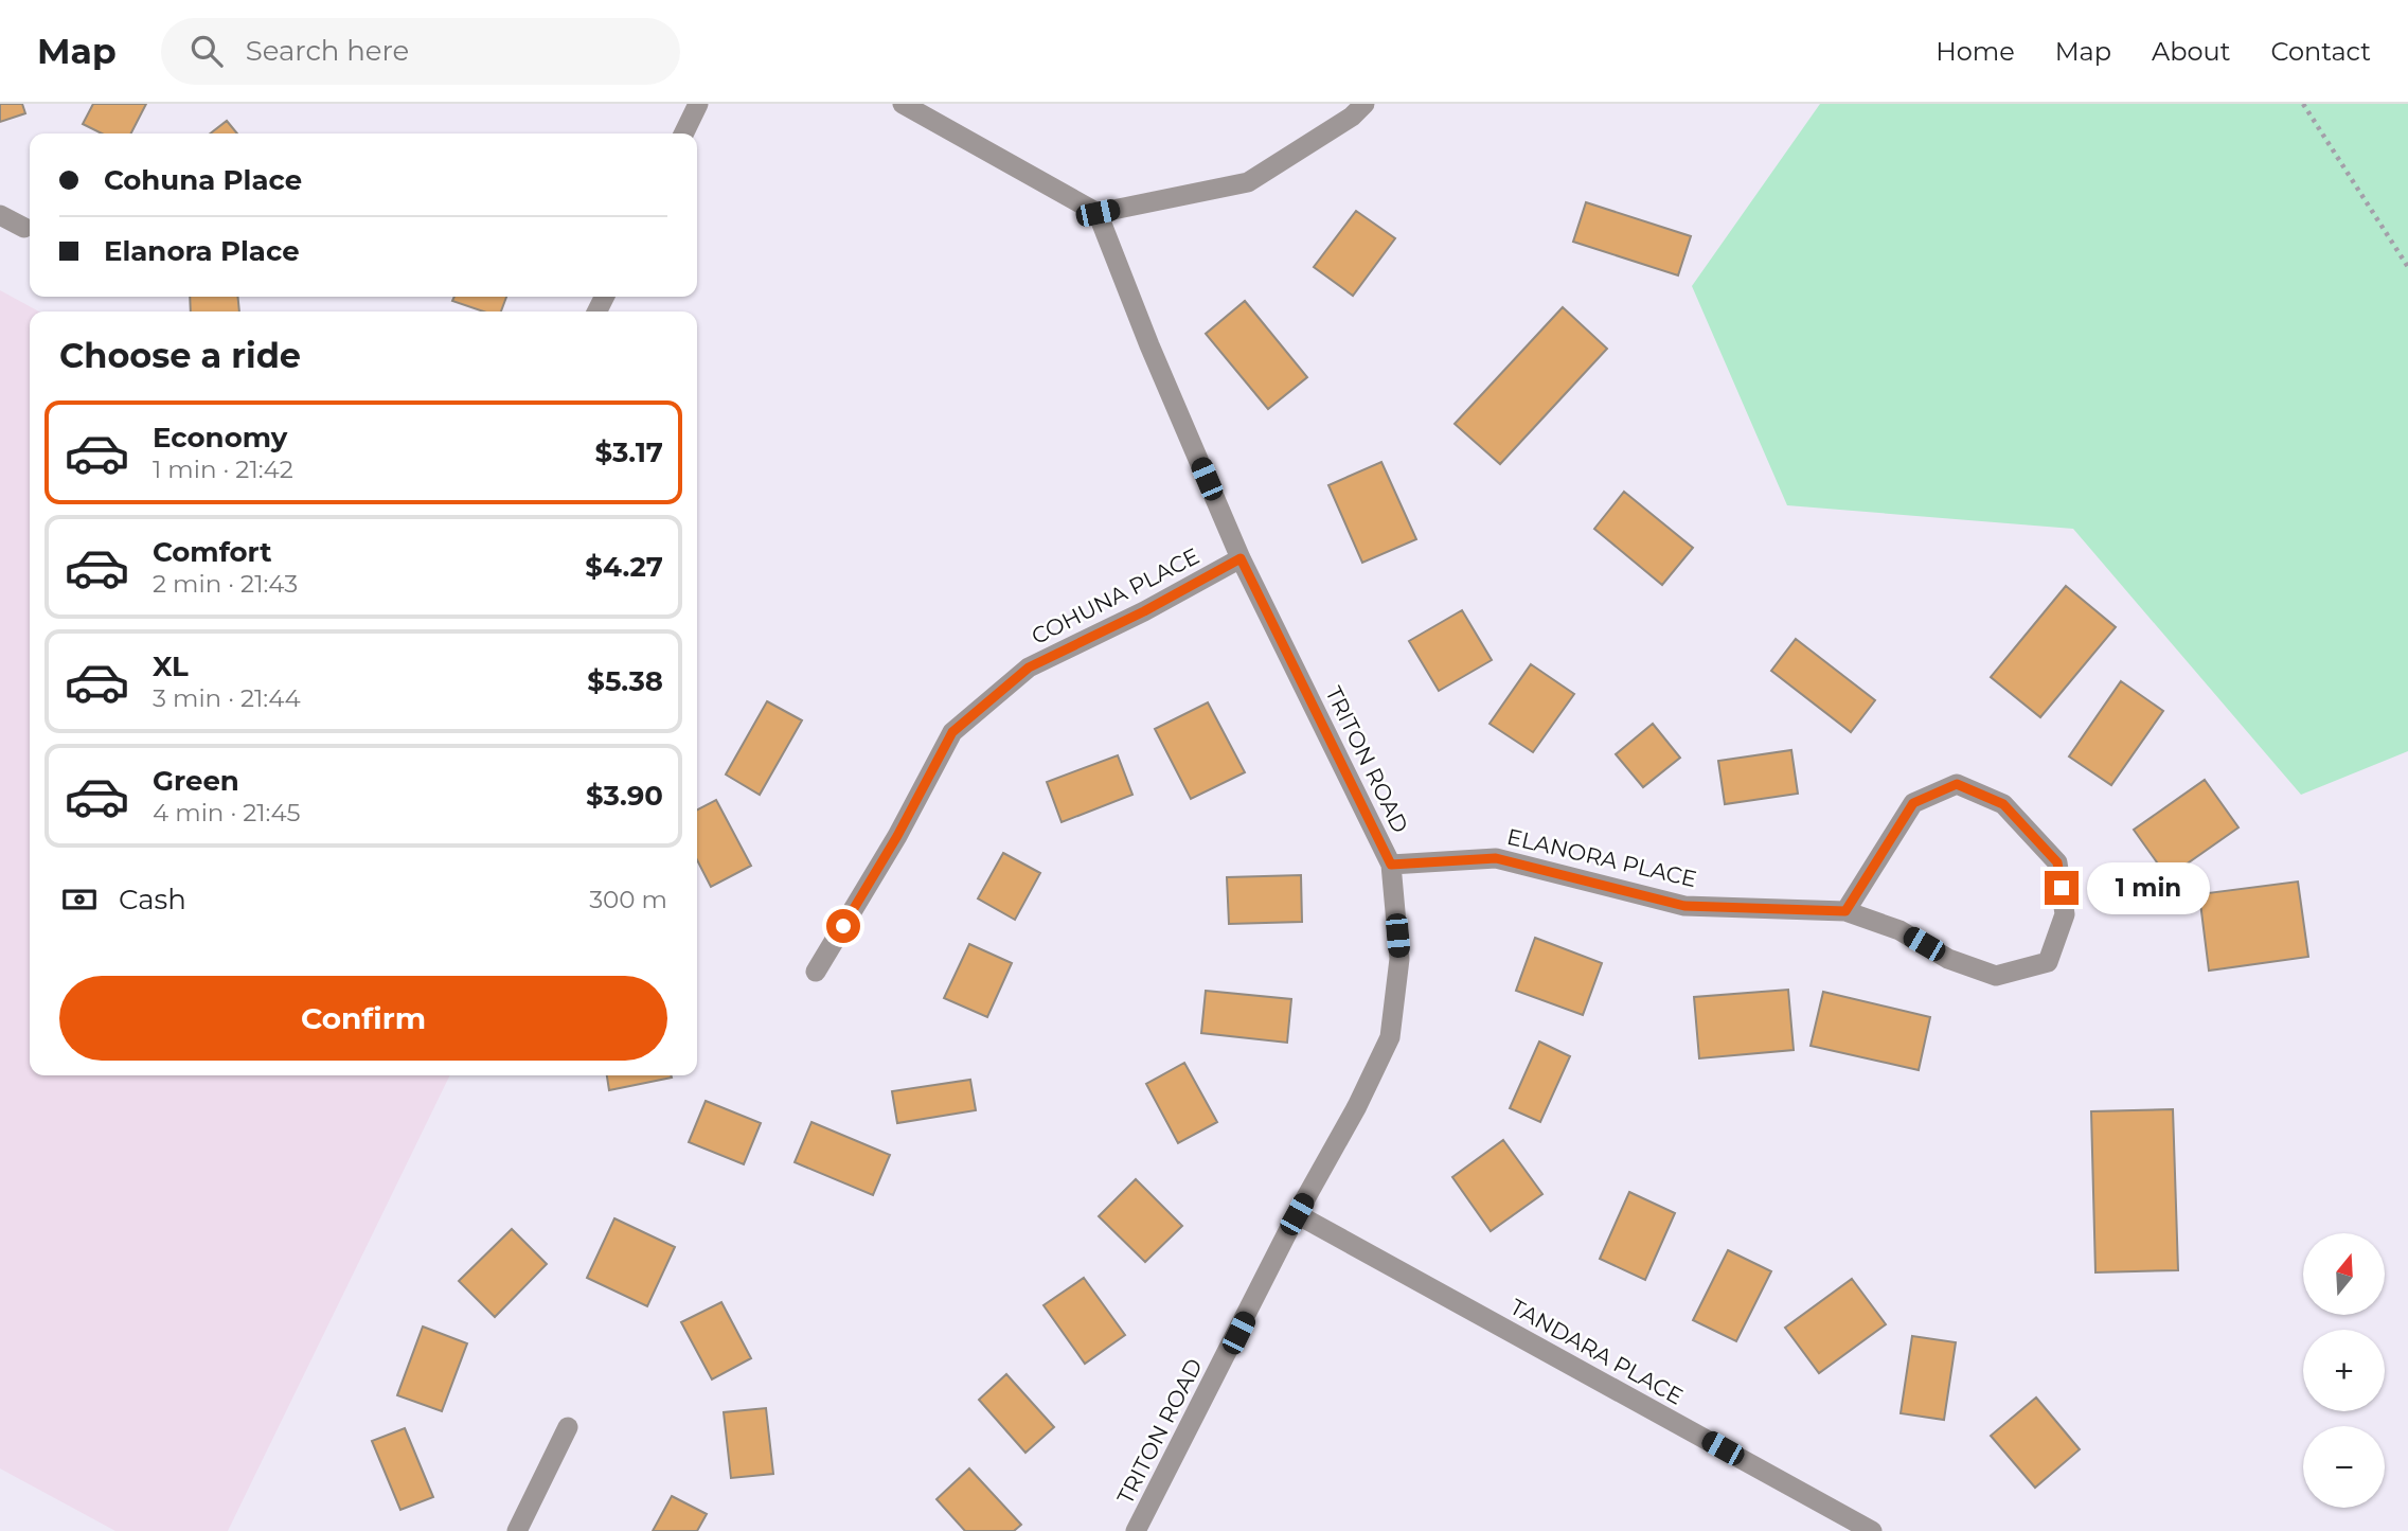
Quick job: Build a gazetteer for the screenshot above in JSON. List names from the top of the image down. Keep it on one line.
{"streets":{"street":["COHUNA PLACE","TRITON ROAD","ELANORA PLACE","TANDARA PLACE"]},"crossings":[["COHUNA PLACE","TRITON ROAD"],["TRITON ROAD","ELANORA PLACE"],["TRITON ROAD","TANDARA PLACE"]],"north":"top","page":{"header":"Map","search":"Search here","nav":["Home","Map","About","Contact"],"banner":["Cohuna Place","Elanora Place"],"heading":"Choose a ride","list":[{"name":"Economy","note":"1 min · 21:42","value":"$3.17"},{"name":"Comfort","note":"2 min · 21:43","value":"$4.27"},{"name":"XL","note":"3 min · 21:44","value":"$5.38"},{"name":"Green","note":"4 min · 21:45","value":"$3.90"}],"pay":["Cash","300 m"],"bubble":"1 min","buttons":"Confirm","map_buttons":["+","−"]}}
